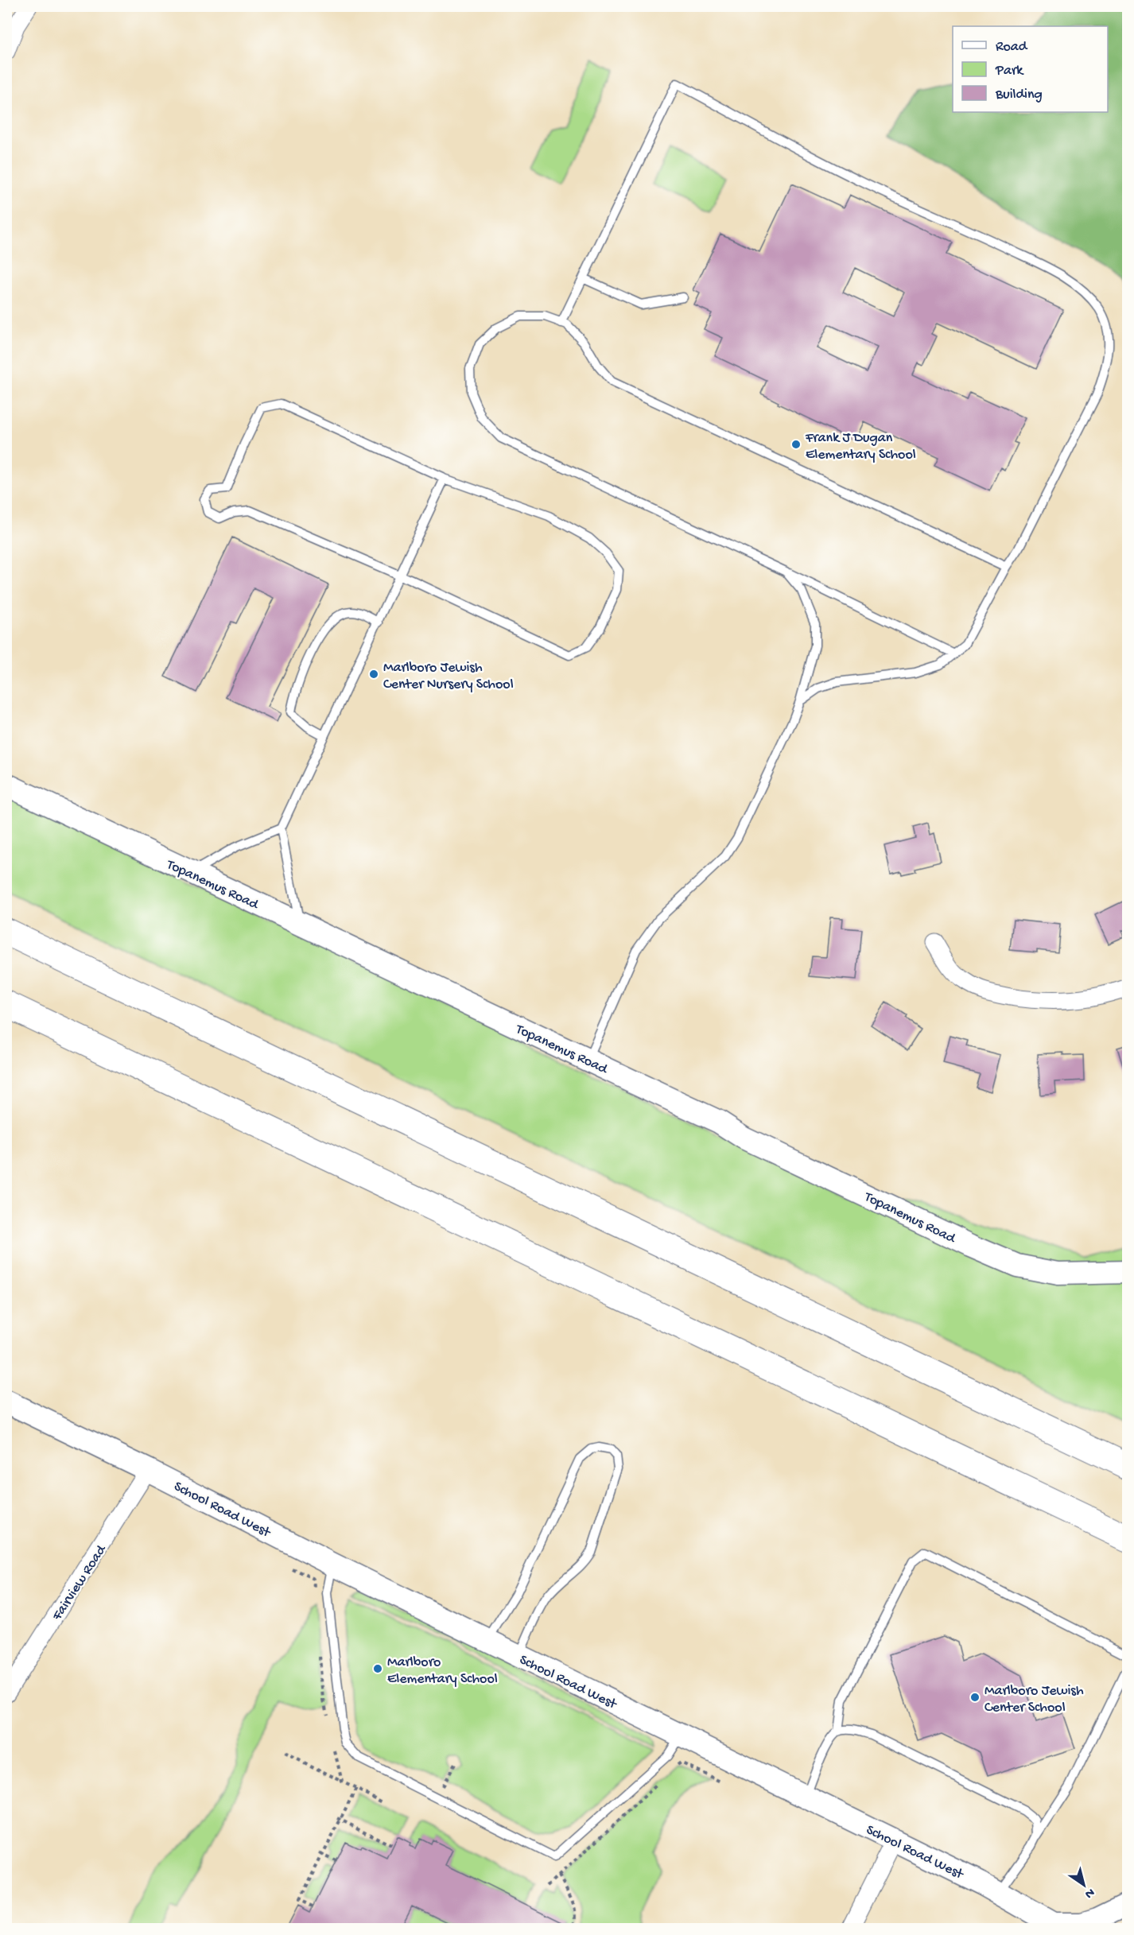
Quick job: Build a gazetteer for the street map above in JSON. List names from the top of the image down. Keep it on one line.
{"streets":{"street":["Topanemus Road","School Road West","Fairview Road"]},"crossings":[["School Road West","Fairview Road"]],"places":["Frank J Dugan Elementary School","Marlboro Jewish Center Nursery School","Marlboro Elementary School","Marlboro Jewish Center School"],"legend":["Road","Park","Building"],"north":"bottom right"}
